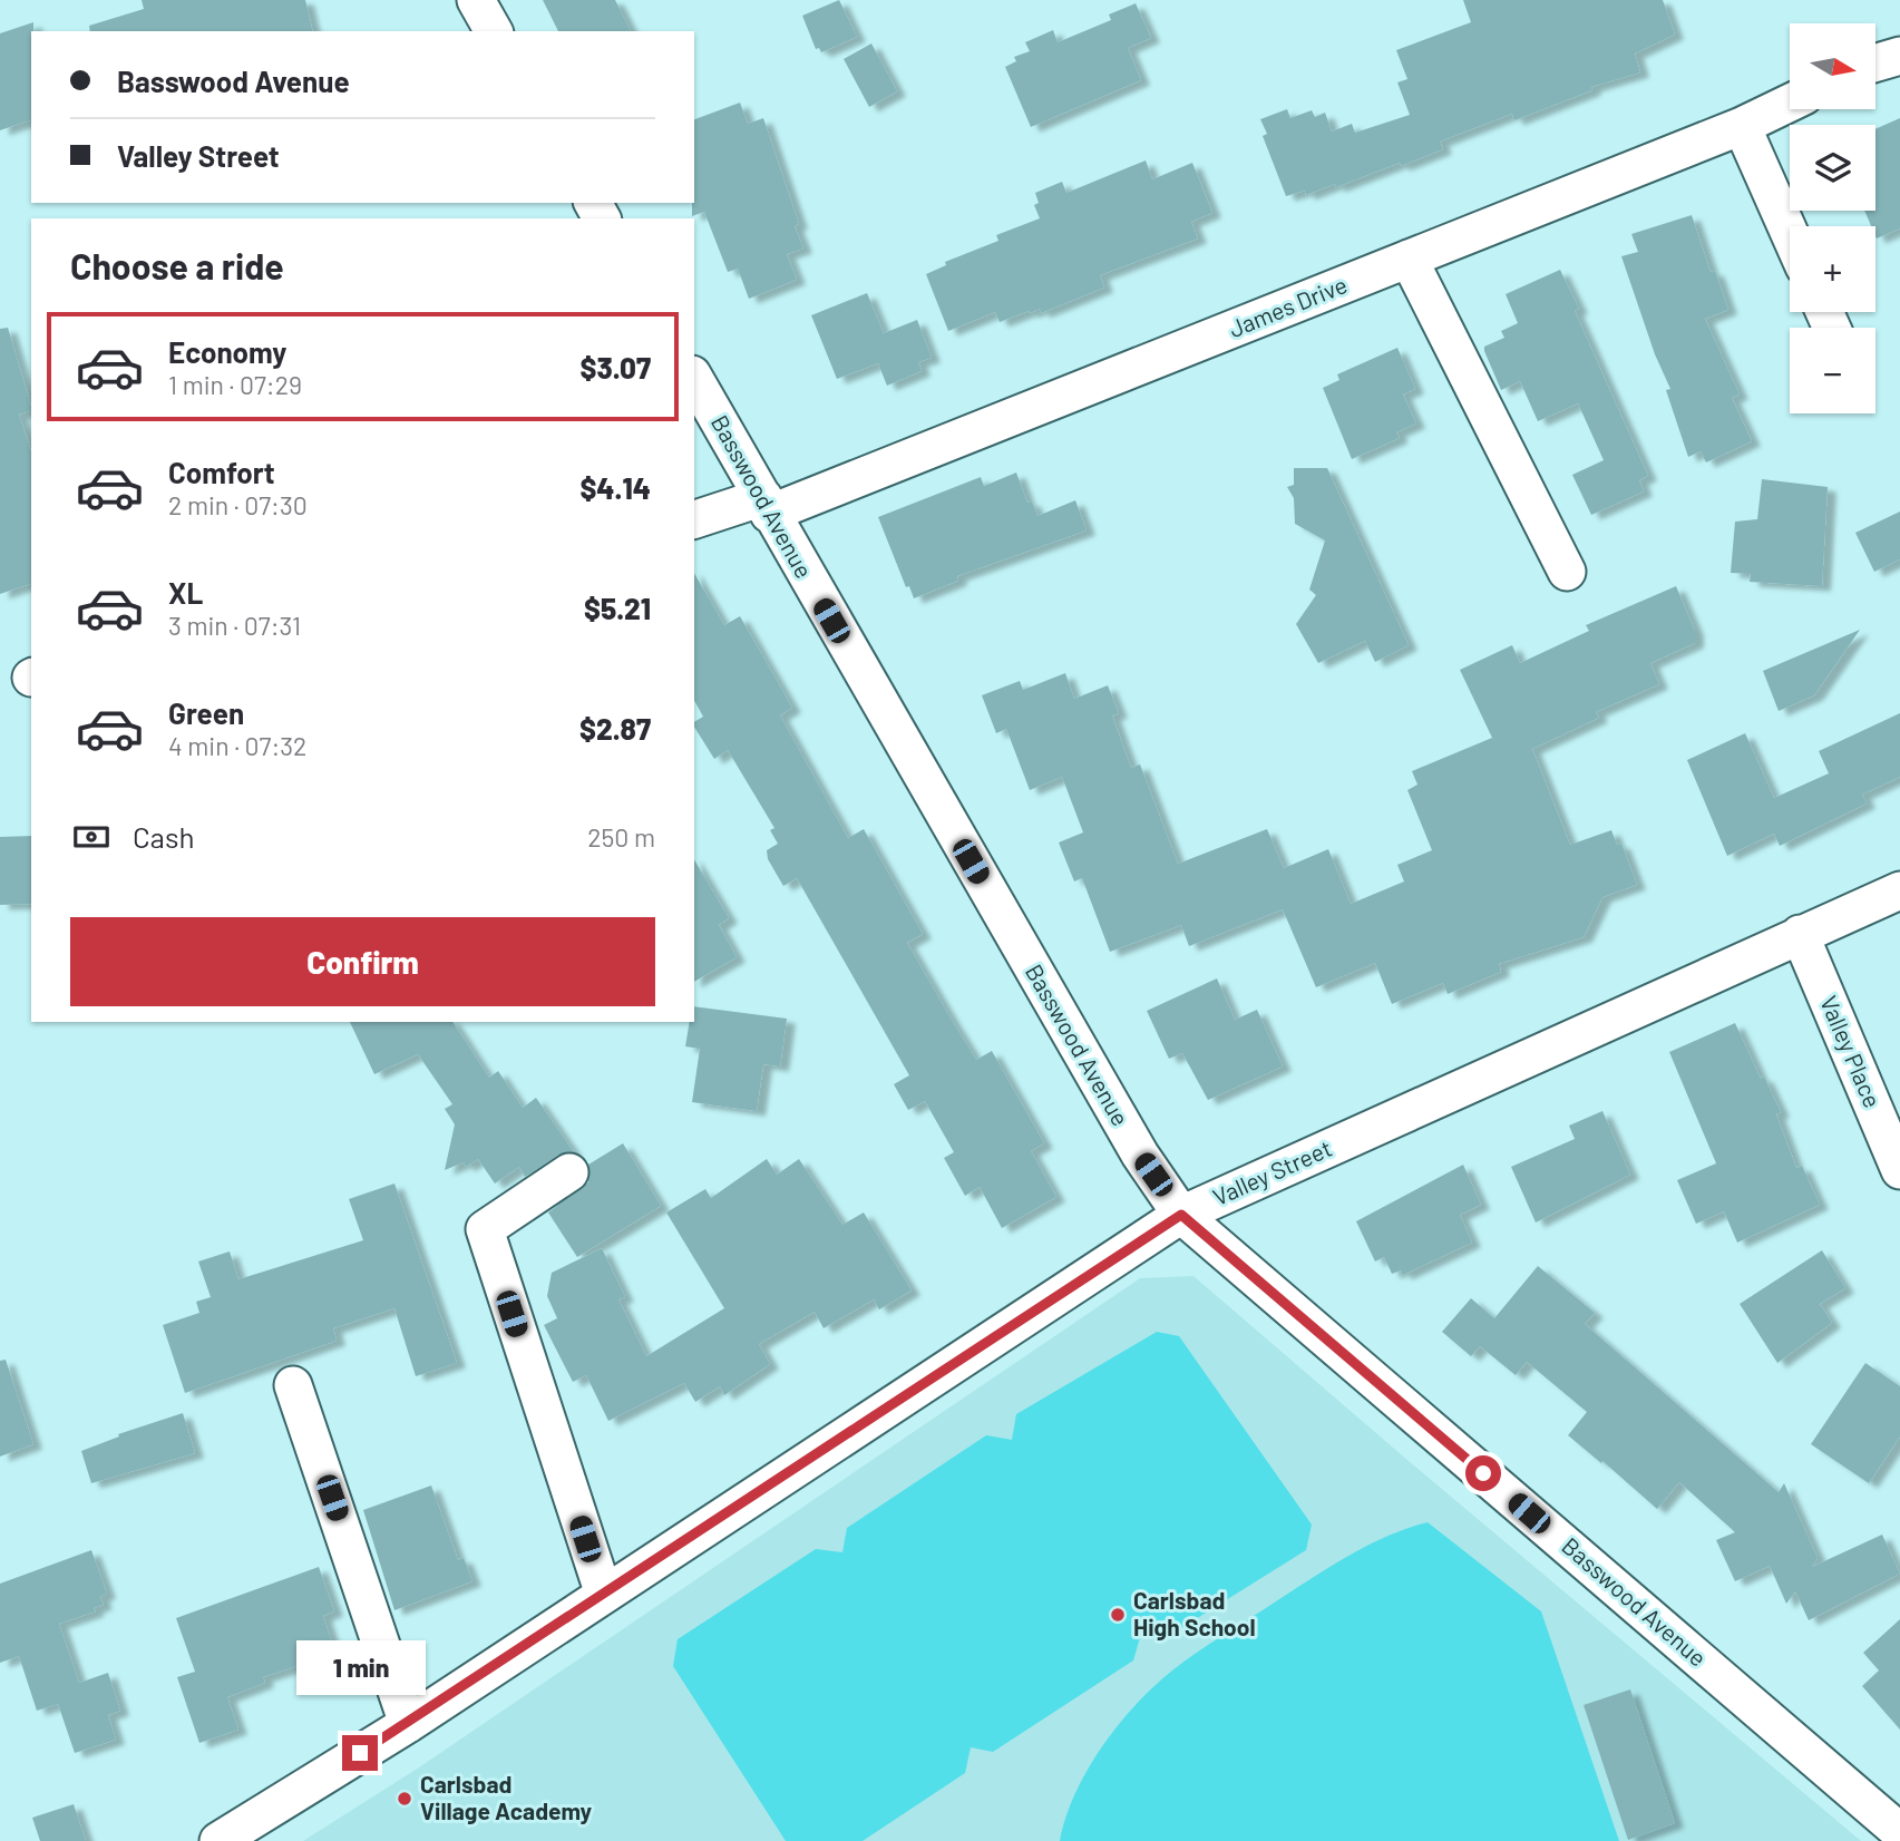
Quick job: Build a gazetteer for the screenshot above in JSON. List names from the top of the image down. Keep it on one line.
{"streets":{"street":["James Drive","Basswood Avenue","Valley Place","Valley Street"]},"crossings":[["James Drive","Basswood Avenue"],["Basswood Avenue","Valley Street"],["Valley Place","Valley Street"]],"places":["Carlsbad High School","Carlsbad Village Academy"],"north":"right","page":{"map_buttons":["+","−"],"banner":["Basswood Avenue","Valley Street"],"heading":"Choose a ride","list":[{"name":"Economy","note":"1 min · 07:29","value":"$3.07"},{"name":"Comfort","note":"2 min · 07:30","value":"$4.14"},{"name":"XL","note":"3 min · 07:31","value":"$5.21"},{"name":"Green","note":"4 min · 07:32","value":"$2.87"}],"pay":["Cash","250 m"],"buttons":"Confirm","bubble":"1 min"}}
